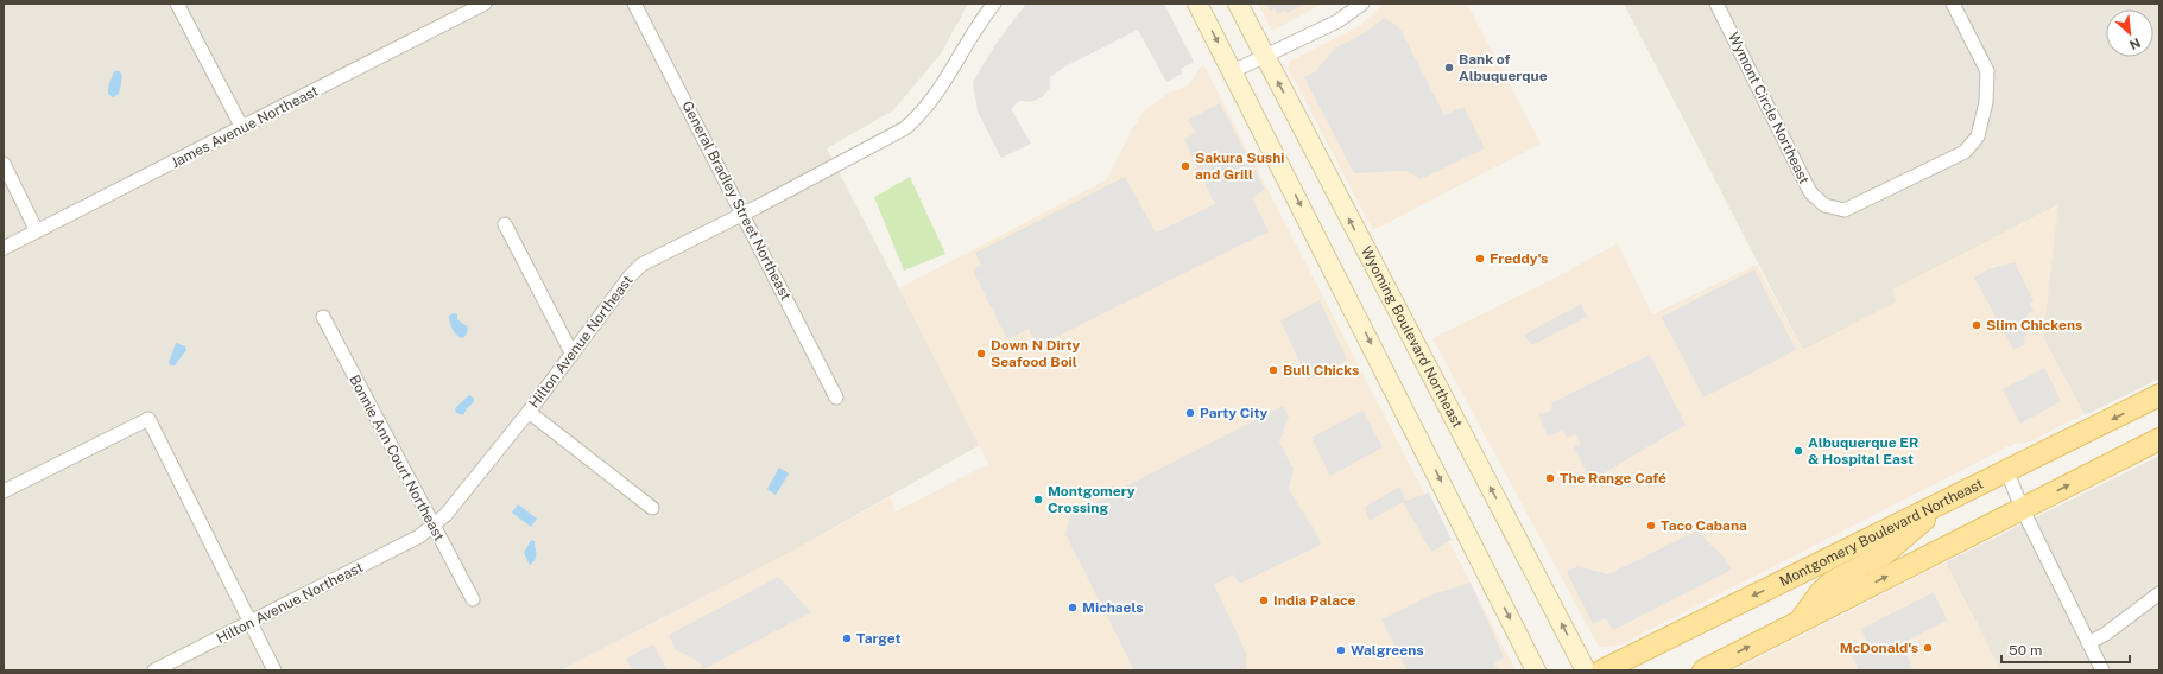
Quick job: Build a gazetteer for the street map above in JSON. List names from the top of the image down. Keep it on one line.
{"streets":{"main road":["Wyoming Boulevard Northeast","Montgomery Boulevard Northeast"],"street":["Wymont Circle Northeast","James Avenue Northeast","General Bradley Street Northeast","Hilton Avenue Northeast","Bonnie Ann Court Northeast"]},"crossings":[["General Bradley Street Northeast","Hilton Avenue Northeast"],["Hilton Avenue Northeast","Bonnie Ann Court Northeast"]],"places":["Bank of Albuquerque","Sakura Sushi and Grill","Freddy's","Slim Chickens","Down N Dirty Seafood Boil","Bull Chicks","Party City","Albuquerque ER & Hospital East","The Range Café","Montgomery Crossing","Taco Cabana","India Palace","Michaels","Target","McDonald's","Walgreens"],"scale_bar":"50 m","north":"bottom right"}
